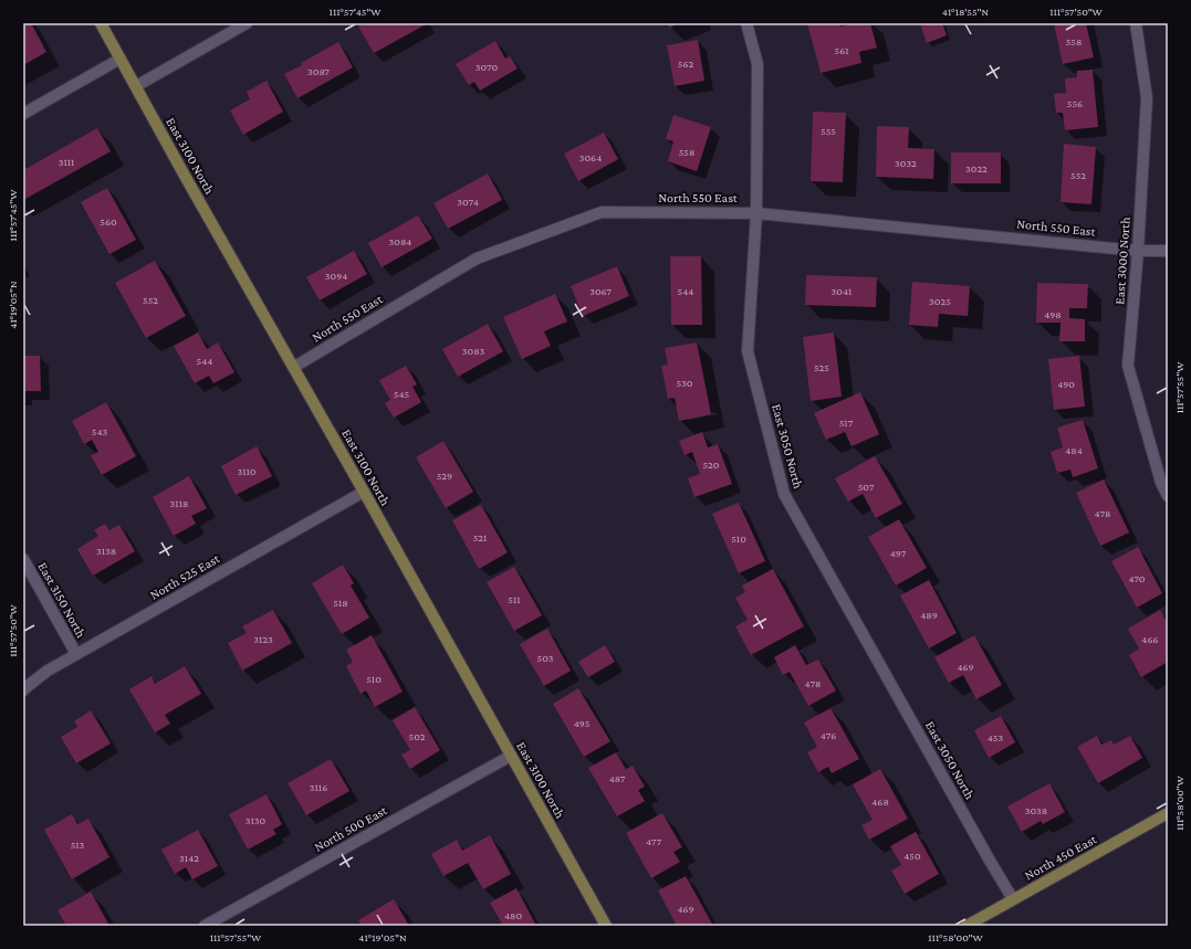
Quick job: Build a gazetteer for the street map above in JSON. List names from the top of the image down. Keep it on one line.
{"streets":{"main road":["East 3100 North","North 450 East"],"street":["North 550 East","East 3000 North","East 3050 North","North 525 East","East 3150 North","North 500 East"]},"crossings":[["East 3100 North","North 550 East"],["East 3100 North","North 525 East"],["East 3100 North","North 500 East"],["North 550 East","East 3000 North"],["North 550 East","East 3050 North"],["East 3050 North","North 450 East"],["North 525 East","East 3150 North"]],"house_numbers":["558","561","562","3070","3087","556","555","558","3064","3111","3032","3022","552","3074","560","3084","3094","3067","544","3041","552","3025","498","3083","544","525","530","490","545","517","543","484","520","3110","529","507","3118","478","521","510","3138","497","470","511","518","489","3123","466","503","469","510","478","495","476","502","453","487","3116","468","3038","3130","477","513","450","3142","469","480"],"coordinates":["111°57'45\"W","41°18'55\"N","111°57'50\"W","41°19'05\"N","111°57'55\"W","111°58'00\"W"]}
